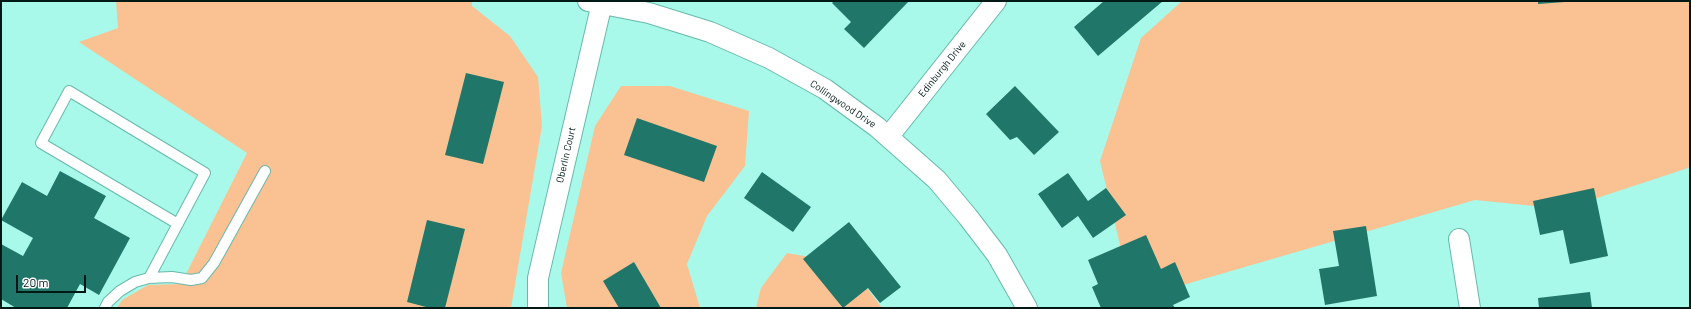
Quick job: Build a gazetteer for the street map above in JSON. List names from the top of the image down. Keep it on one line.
{"streets":{"street":["Edinburgh Drive","Collingwood Drive","Oberlin Court"]},"crossings":[["Edinburgh Drive","Collingwood Drive"],["Collingwood Drive","Oberlin Court"]],"scale_bar":"20 m"}
